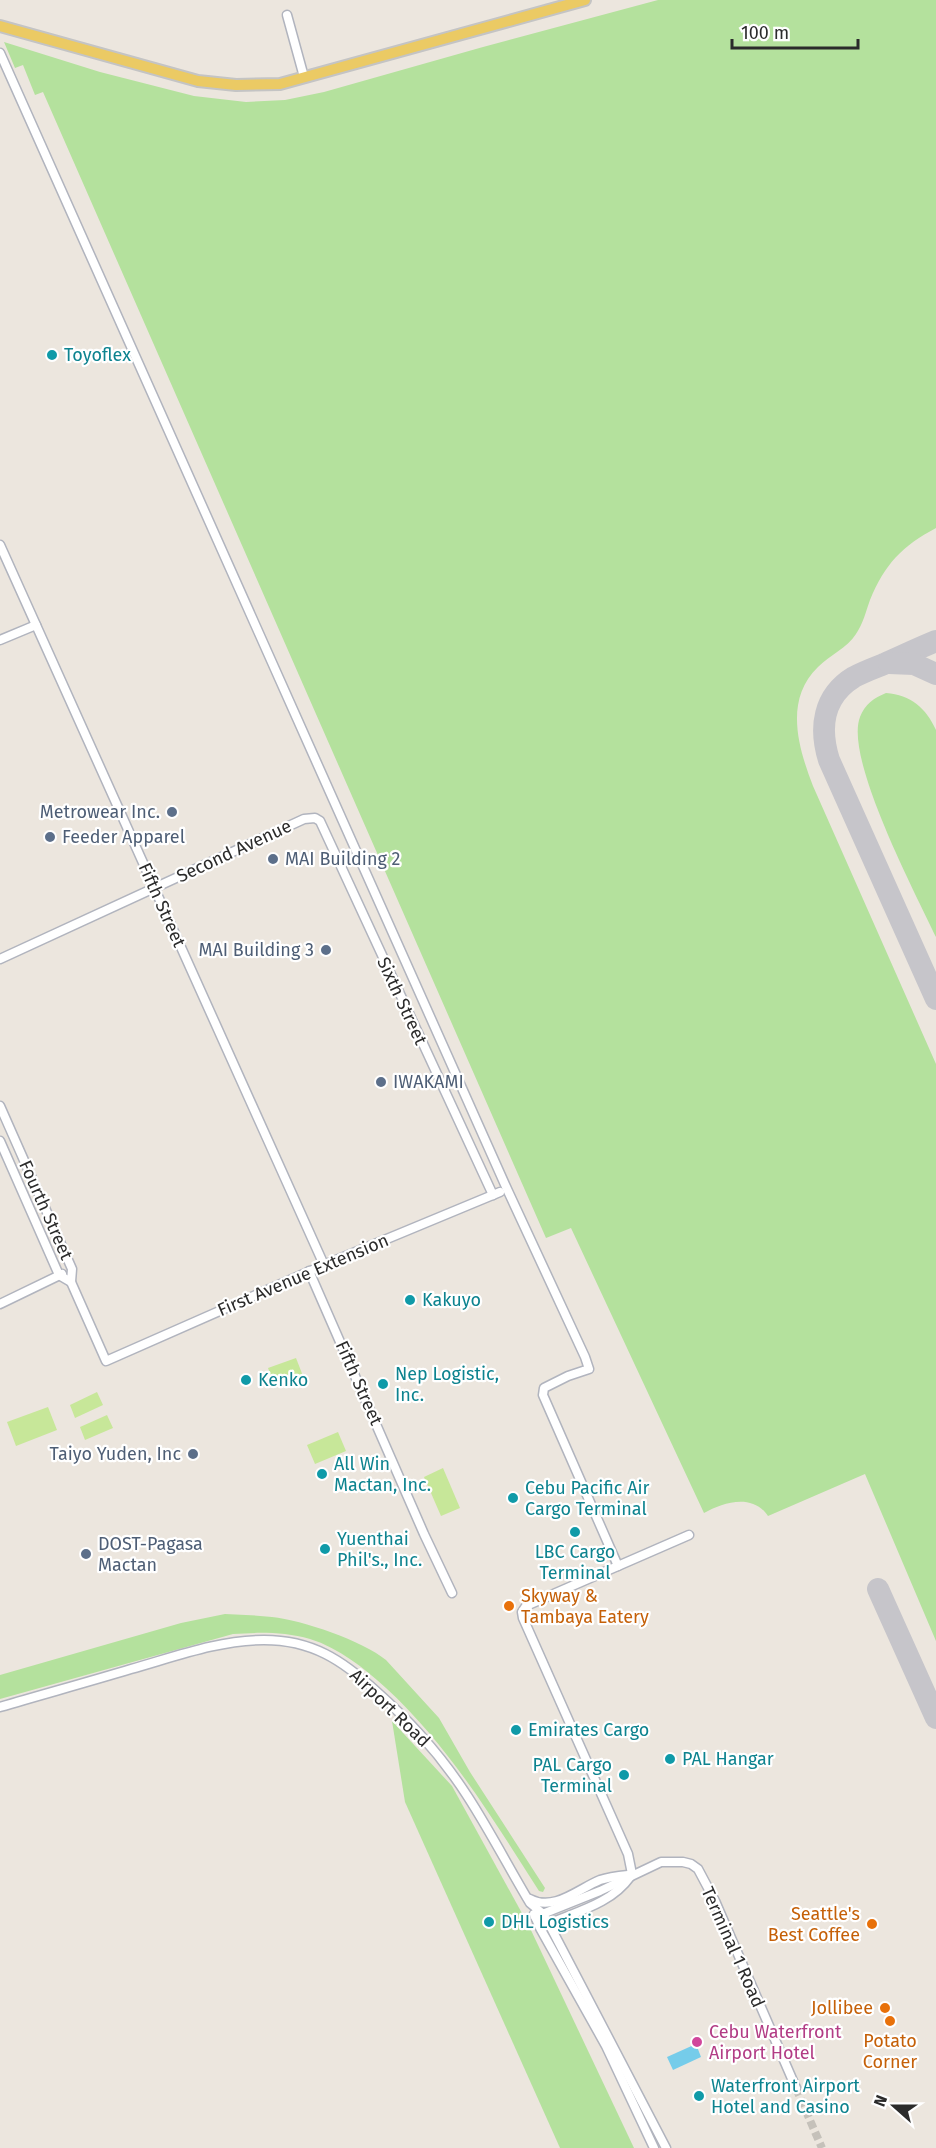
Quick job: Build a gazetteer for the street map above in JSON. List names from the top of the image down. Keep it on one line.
{"streets":{"street":["Second Avenue","Fifth Street","Sixth Street","Fourth Street","First Avenue Extension","Airport Road","Terminal 1 Road"]},"crossings":[["Second Avenue","Fifth Street"],["Second Avenue","Sixth Street"],["Fifth Street","First Avenue Extension"],["Sixth Street","First Avenue Extension"],["Fourth Street","First Avenue Extension"],["Airport Road","Terminal 1 Road"]],"places":["Toyoflex","Metrowear Inc.","Feeder Apparel","MAI Building 2","MAI Building 3","IWAKAMI","Kakuyo","Kenko","Nep Logistic, Inc.","Taiyo Yuden, Inc","All Win Mactan, Inc.","Cebu Pacific Air Cargo Terminal","LBC Cargo Terminal","Yuenthai Phil's., Inc.","DOST-Pagasa Mactan","Skyway & Tambaya Eatery","Emirates Cargo","PAL Hangar","PAL Cargo Terminal","DHL Logistics","Seattle's Best Coffee","Jollibee","Potato Corner","Cebu Waterfront Airport Hotel","Waterfront Airport Hotel and Casino"],"scale_bar":"100 m","north":"left"}
